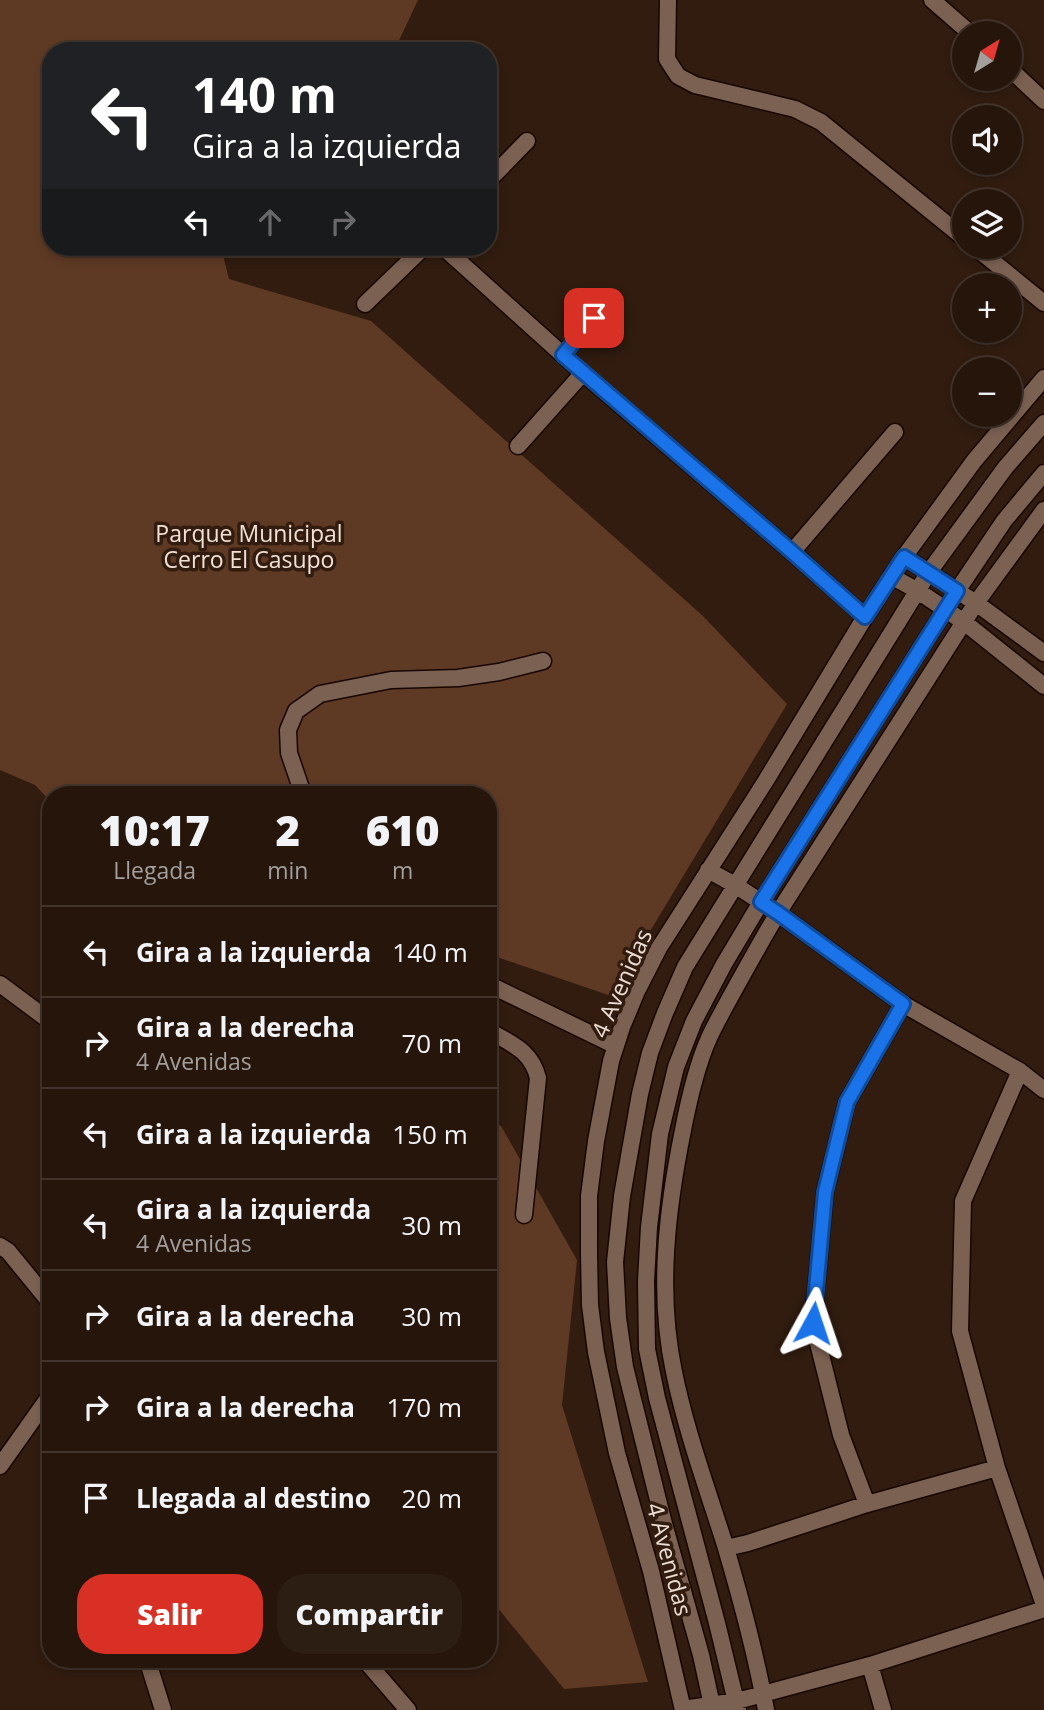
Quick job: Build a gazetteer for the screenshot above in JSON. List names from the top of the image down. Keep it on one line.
{"streets":{"street":["4 Avenidas"]},"parks":["Parque Municipal Cerro El Casupo"],"north":"top right","page":{"map_buttons":["+","−"],"turn":["140 m","Gira a la izquierda"],"eta":["10:17","Llegada","2","min","610","m"],"list":[{"name":"Gira a la izquierda","value":"140 m"},{"name":"Gira a la derecha","note":"4 Avenidas","value":"70 m"},{"name":"Gira a la izquierda","value":"150 m"},{"name":"Gira a la izquierda","note":"4 Avenidas","value":"30 m"},{"name":"Gira a la derecha","value":"30 m"},{"name":"Gira a la derecha","value":"170 m"},{"name":"Llegada al destino","value":"20 m"}],"buttons":["Salir","Compartir"]}}
